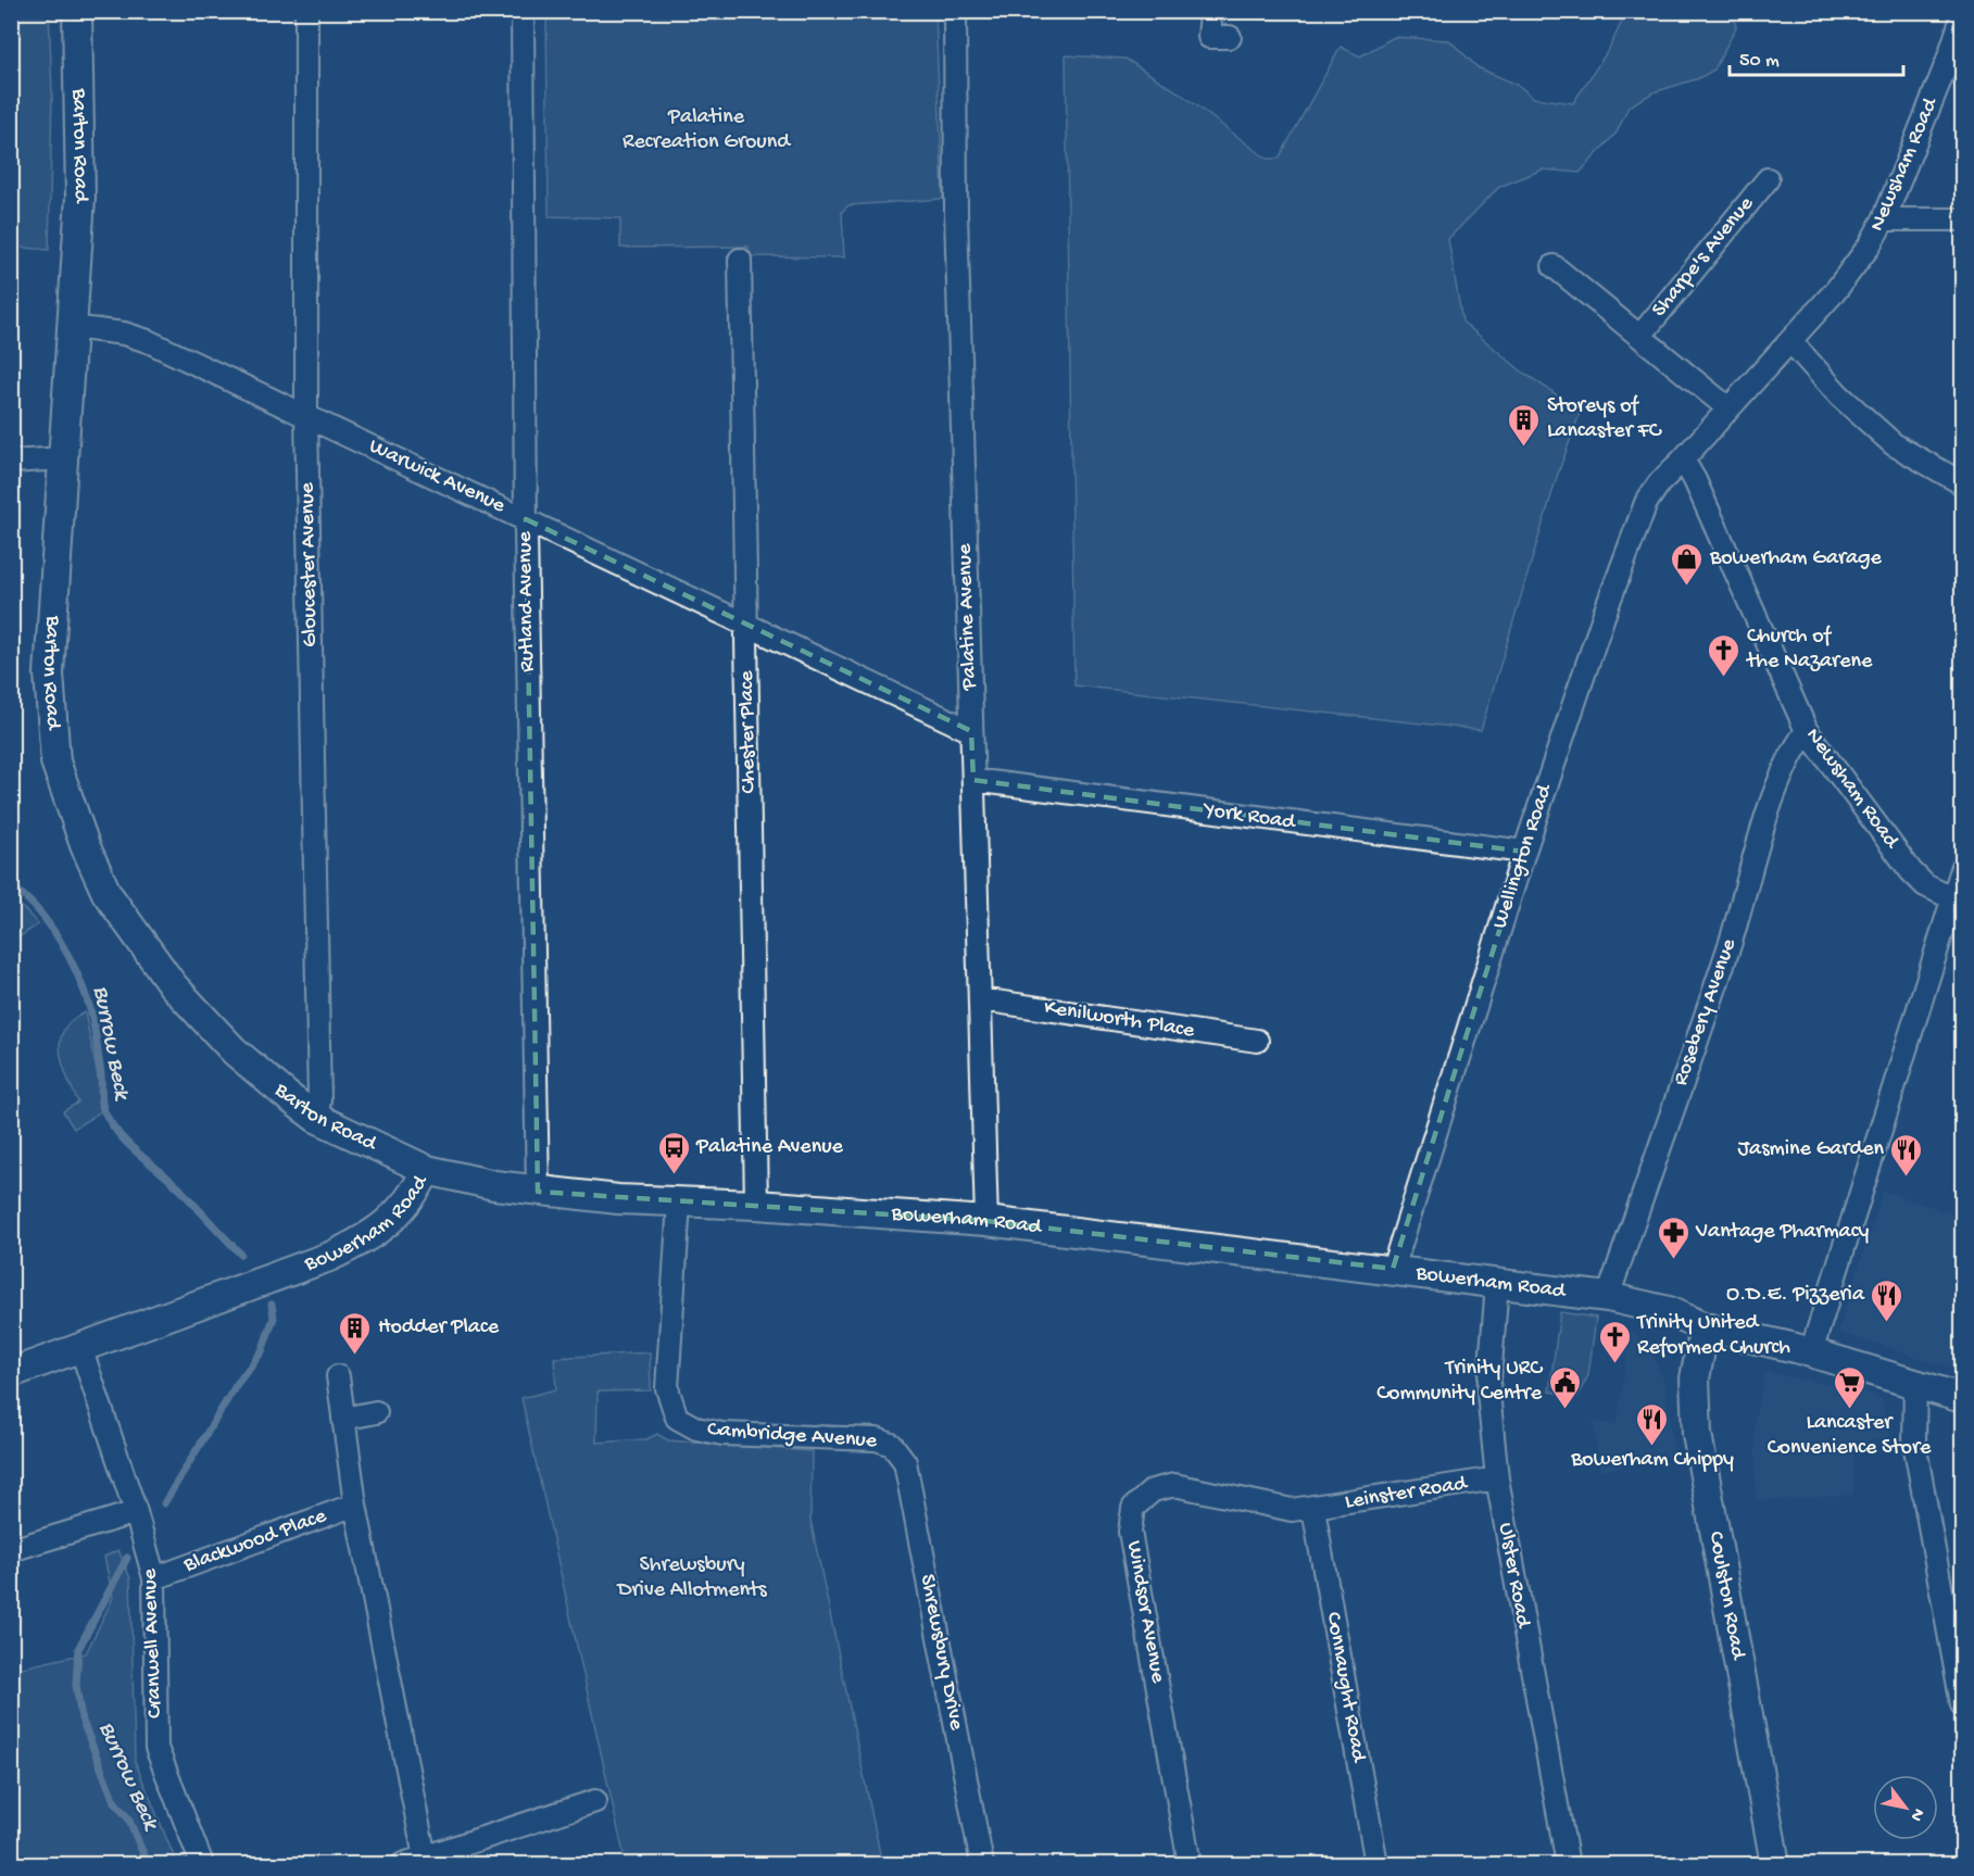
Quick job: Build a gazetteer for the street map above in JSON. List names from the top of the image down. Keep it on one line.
{"streets":{"street":["Barton Road","Newsham Road","Sharpe's Avenue","Warwick Avenue","Gloucester Avenue","Rutland Avenue","Palatine Avenue","Chester Place","York Road","Wellington Road","Rosebery Avenue","Kenilworth Place","Bowerham Road","Cambridge Avenue","Leinster Road","Blackwood Place","Ulster Road","Coulston Road","Windsor Avenue","Cranwell Avenue","Shrewsbury Drive","Connaught Road"]},"crossings":[["Barton Road","Warwick Avenue"],["Barton Road","Gloucester Avenue"],["Barton Road","Bowerham Road"],["Newsham Road","Sharpe's Avenue"],["Newsham Road","Wellington Road"],["Newsham Road","Rosebery Avenue"],["Warwick Avenue","Gloucester Avenue"],["Warwick Avenue","Rutland Avenue"],["Warwick Avenue","Palatine Avenue"],["Warwick Avenue","Chester Place"],["Rutland Avenue","Bowerham Road"],["Palatine Avenue","York Road"],["Palatine Avenue","Kenilworth Place"],["Palatine Avenue","Bowerham Road"],["Chester Place","Bowerham Road"],["York Road","Wellington Road"],["Wellington Road","Bowerham Road"],["Rosebery Avenue","Bowerham Road"],["Bowerham Road","Cambridge Avenue"],["Bowerham Road","Ulster Road"],["Bowerham Road","Coulston Road"],["Bowerham Road","Cranwell Avenue"],["Cambridge Avenue","Shrewsbury Drive"],["Leinster Road","Ulster Road"],["Leinster Road","Windsor Avenue"],["Leinster Road","Connaught Road"],["Blackwood Place","Cranwell Avenue"],["Windsor Avenue","Connaught Road"]],"water":["Burrow Beck"],"parks":["Palatine Recreation Ground","Shrewsbury Drive Allotments"],"places":{"building":["Storeys of Lancaster FC","Hodder Place"],"shop":["Bowerham Garage"],"church":["Church of the Nazarene","Trinity United Reformed Church"],"bus stop":["Palatine Avenue"],"restaurant":["Jasmine Garden","O.D.E. Pizzeria","Bowerham Chippy"],"pharmacy":["Vantage Pharmacy"],"public building":["Trinity URC Community Centre"],"supermarket":["Lancaster Convenience Store"]},"scale_bar":"50 m","north":"bottom right"}
